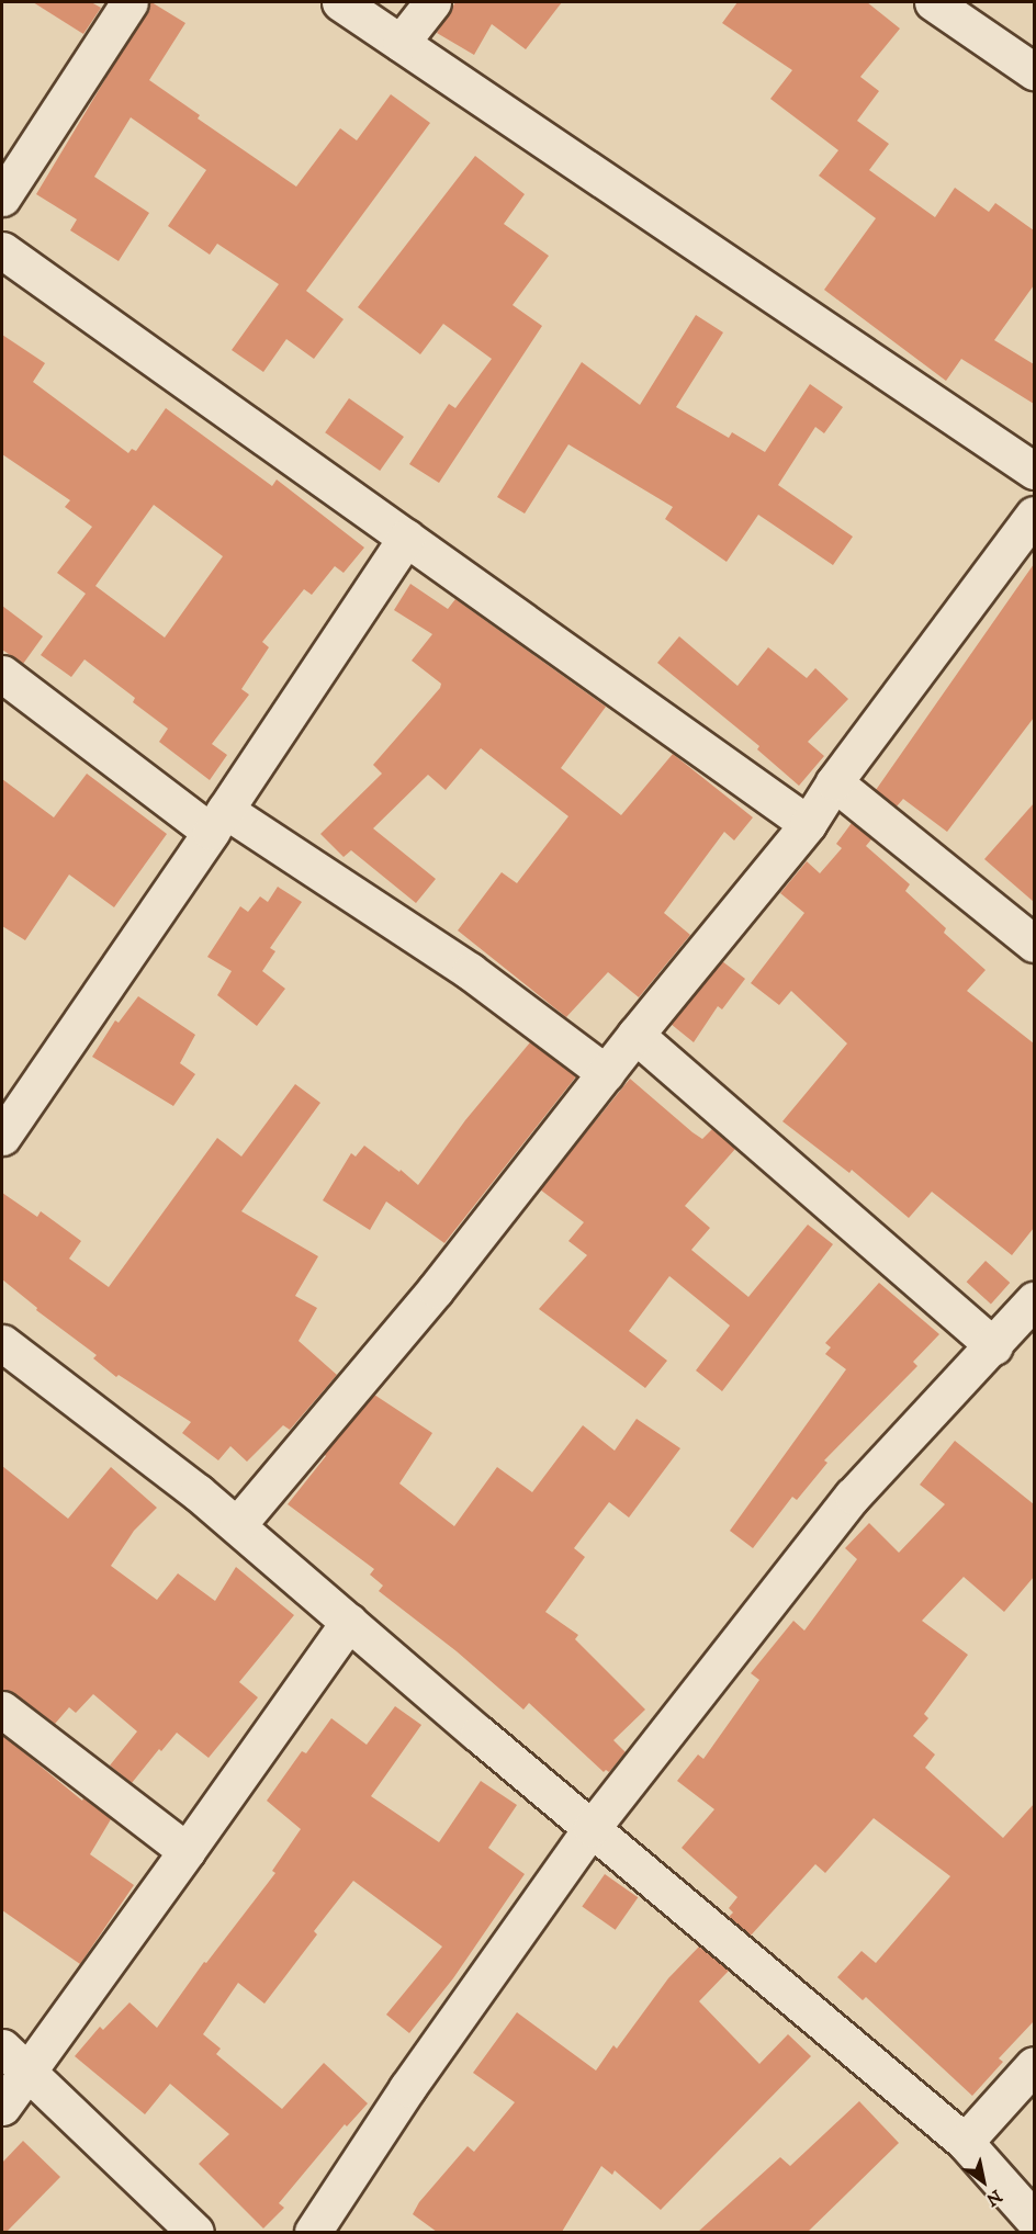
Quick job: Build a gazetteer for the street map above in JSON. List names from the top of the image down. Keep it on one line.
{"north":"bottom right"}
